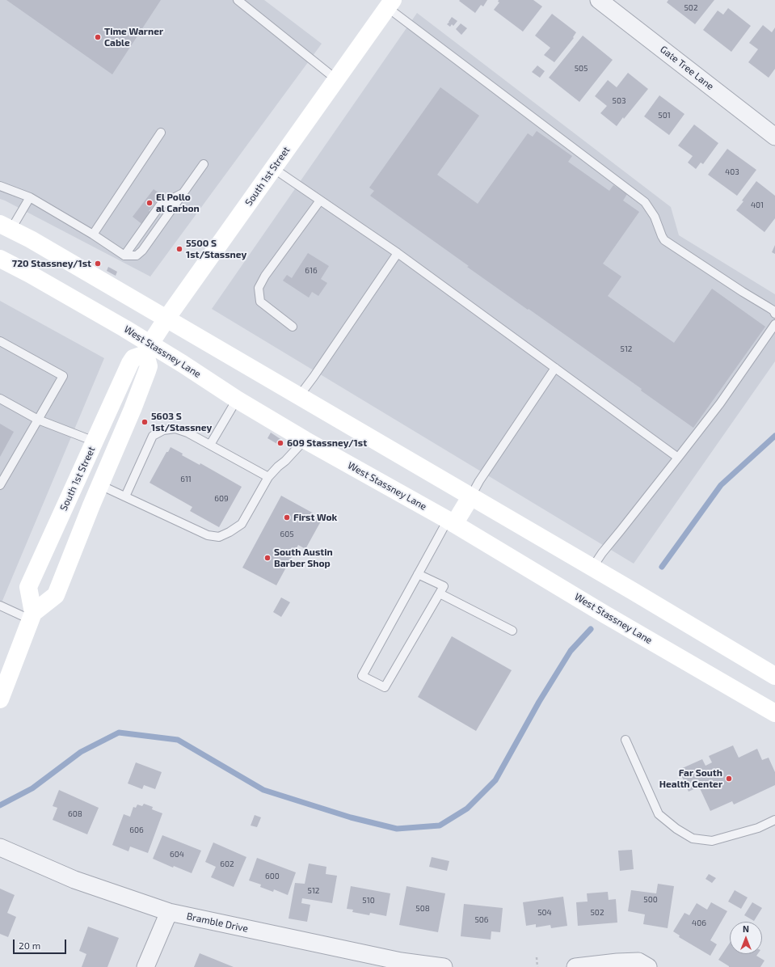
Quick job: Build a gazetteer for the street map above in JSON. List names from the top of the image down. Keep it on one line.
{"streets":{"main road":["South 1st Street","West Stassney Lane"],"street":["Gate Tree Lane","Bramble Drive"]},"crossings":[["South 1st Street","West Stassney Lane"]],"places":["Time Warner Cable","El Pollo al Carbon","5500 S 1st/Stassney","720 Stassney/1st","5603 S 1st/Stassney","609 Stassney/1st","First Wok","South Austin Barber Shop","Far South Health Center"],"house_numbers":["502","505","503","501","403","401","616","512","611","609","605","608","606","604","602","600","512","500","510","508","504","502","506","406"],"scale_bar":"20 m","north":"top"}
